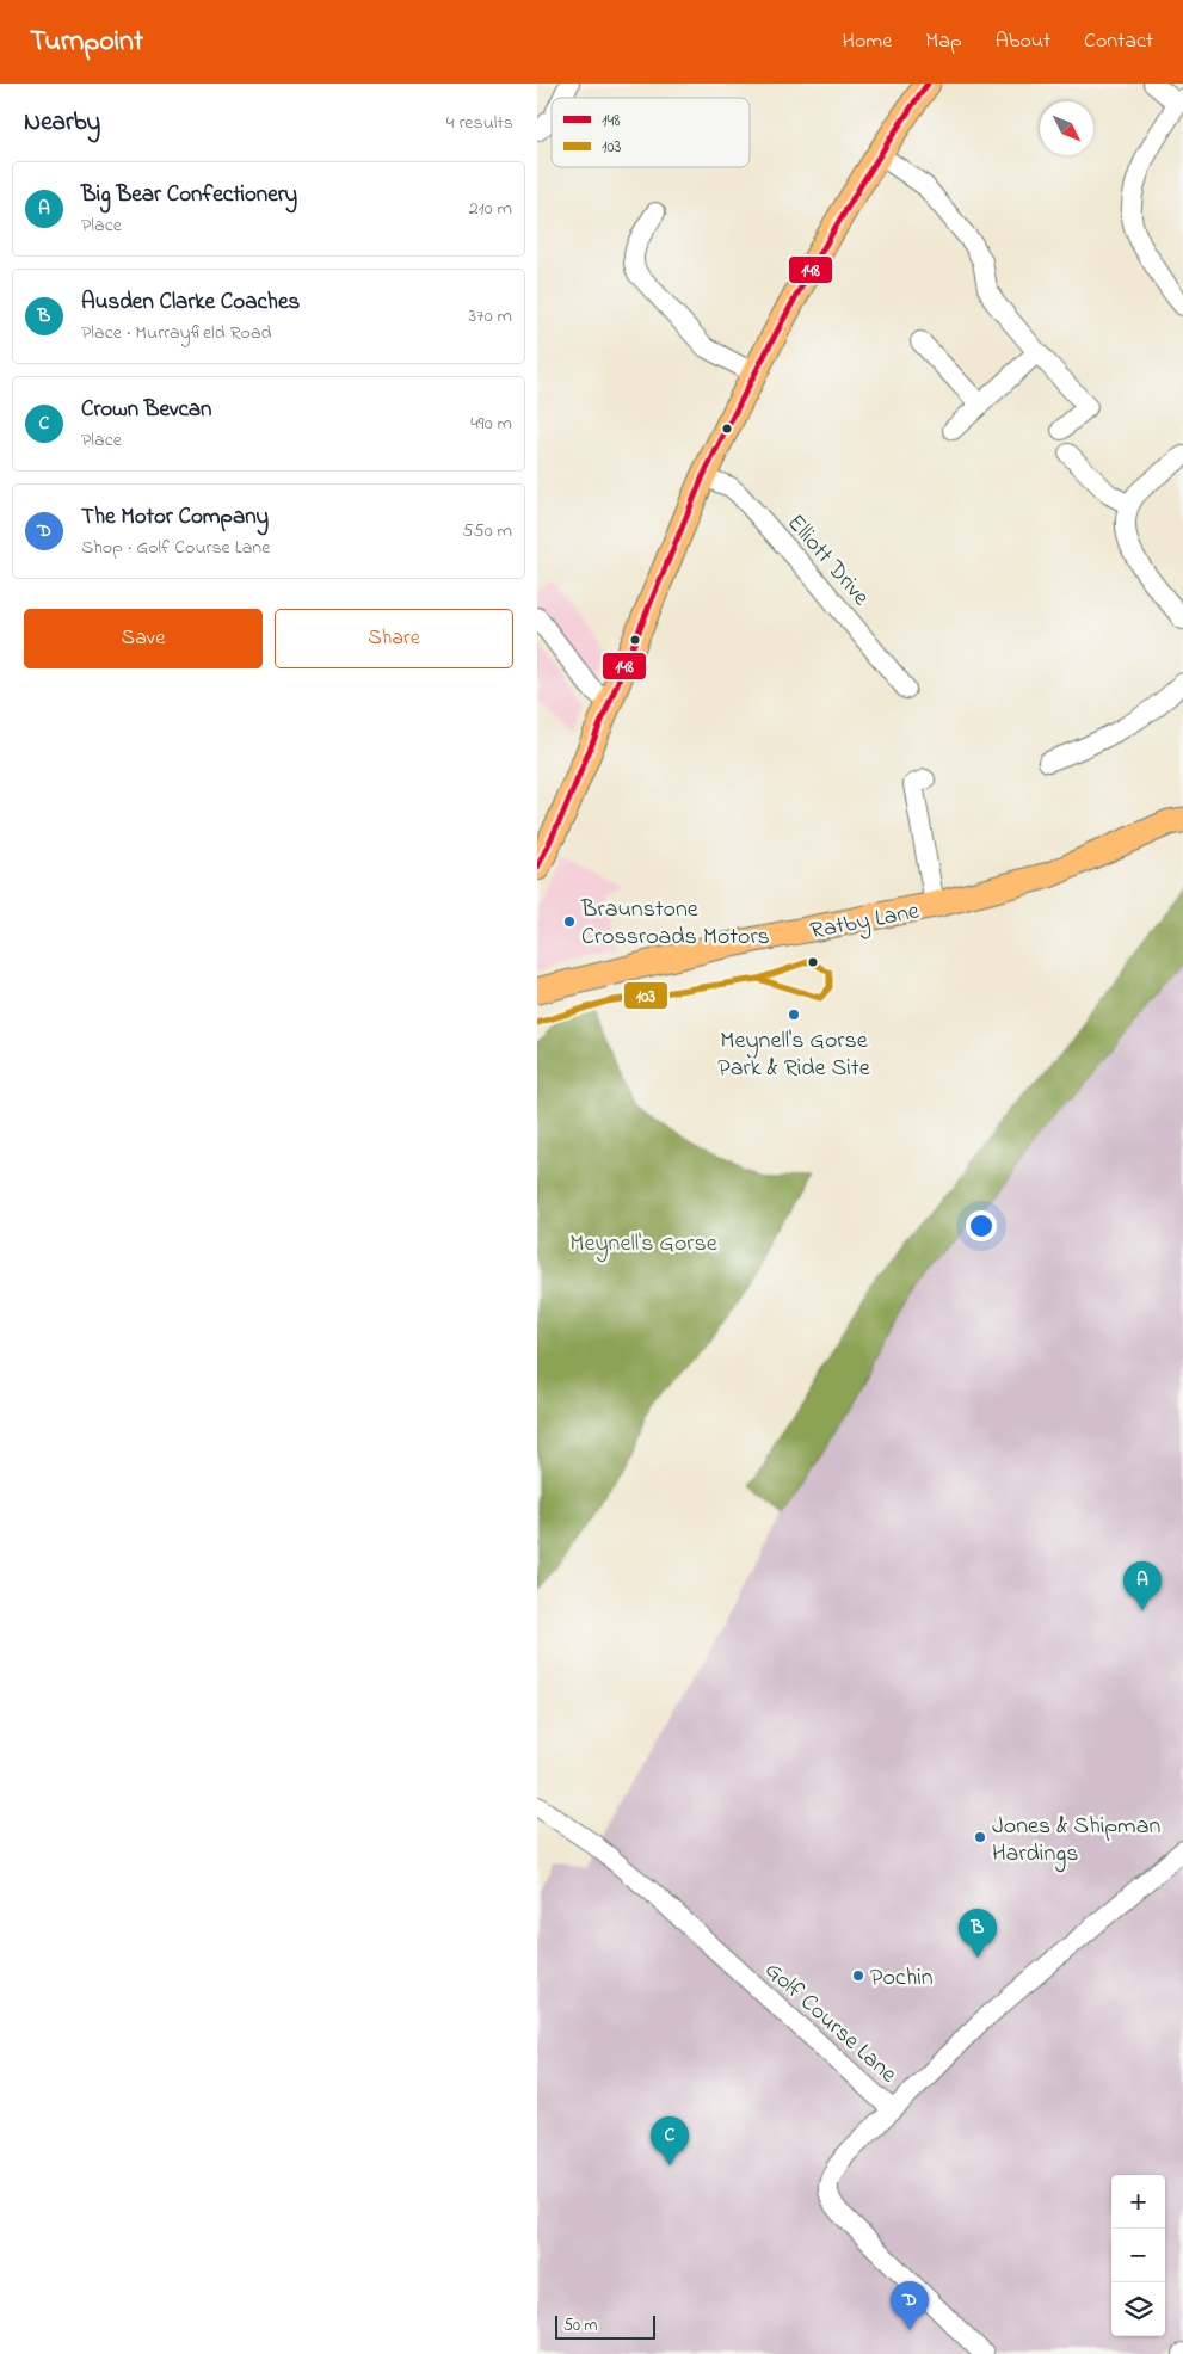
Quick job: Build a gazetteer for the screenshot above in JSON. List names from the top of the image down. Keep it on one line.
{"streets":{"main road":["Ratby Lane"],"street":["Elliott Drive","Golf Course Lane"]},"parks":["Meynell's Gorse"],"places":["Braunstone Crossroads Motors","Meynell's Gorse Park & Ride Site","Jones & Shipman Hardings","Pochin"],"lines":["transit line 148","transit line 103"],"legend":["148","103"],"scale_bar":"50 m","north":"bottom right","page":{"header":"Turnpoint","nav":["Home","Map","About","Contact"],"heading":["Nearby","4 results"],"list":[{"mark":"A","name":"Big Bear Confectionery","note":"Place","value":"210 m"},{"mark":"B","name":"Ausden Clarke Coaches","note":"Place · Murrayfield Road","value":"370 m"},{"mark":"C","name":"Crown Bevcan","note":"Place","value":"490 m"},{"mark":"D","name":"The Motor Company","note":"Shop · Golf Course Lane","value":"550 m"}],"buttons":["Save","Share"],"pins":["A","B","C","D"],"map_buttons":["+","−"],"scale":"50 m"}}
